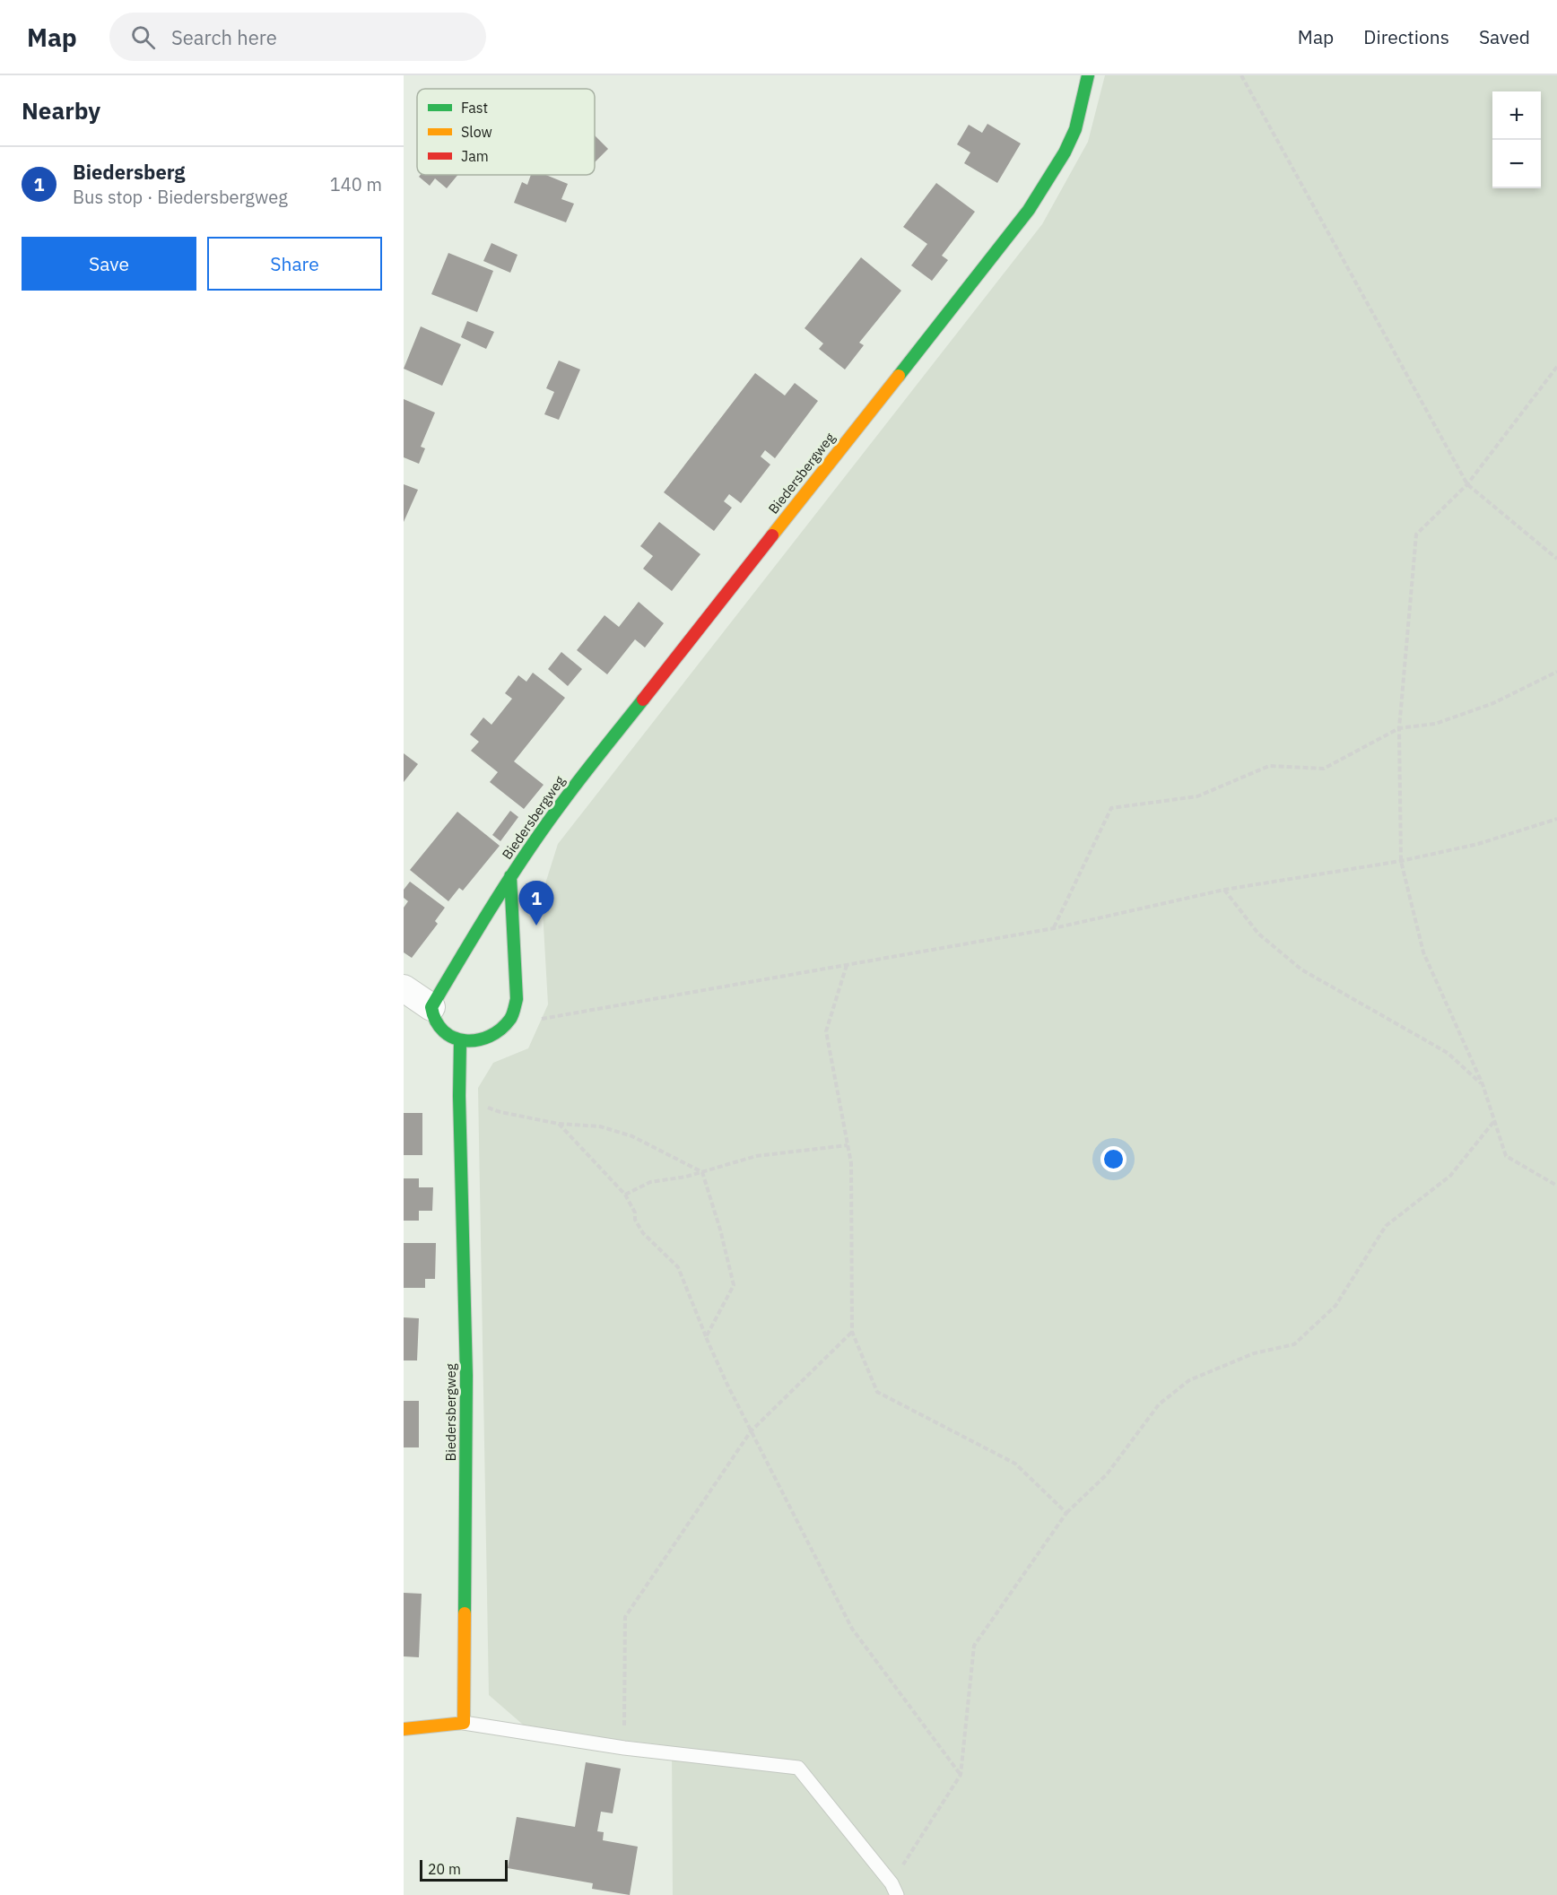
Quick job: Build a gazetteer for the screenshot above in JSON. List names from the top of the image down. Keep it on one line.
{"streets":{"street":["Biedersbergweg"]},"legend":["Fast","Slow","Jam"],"scale_bar":"20 m","page":{"header":"Map","search":"Search here","nav":["Map","Directions","Saved"],"heading":"Nearby","map_buttons":["+","−"],"list":[{"mark":"1","name":"Biedersberg","note":"Bus stop · Biedersbergweg","value":"140 m"}],"buttons":["Save","Share"],"pins":"1","scale":"20 m"}}
